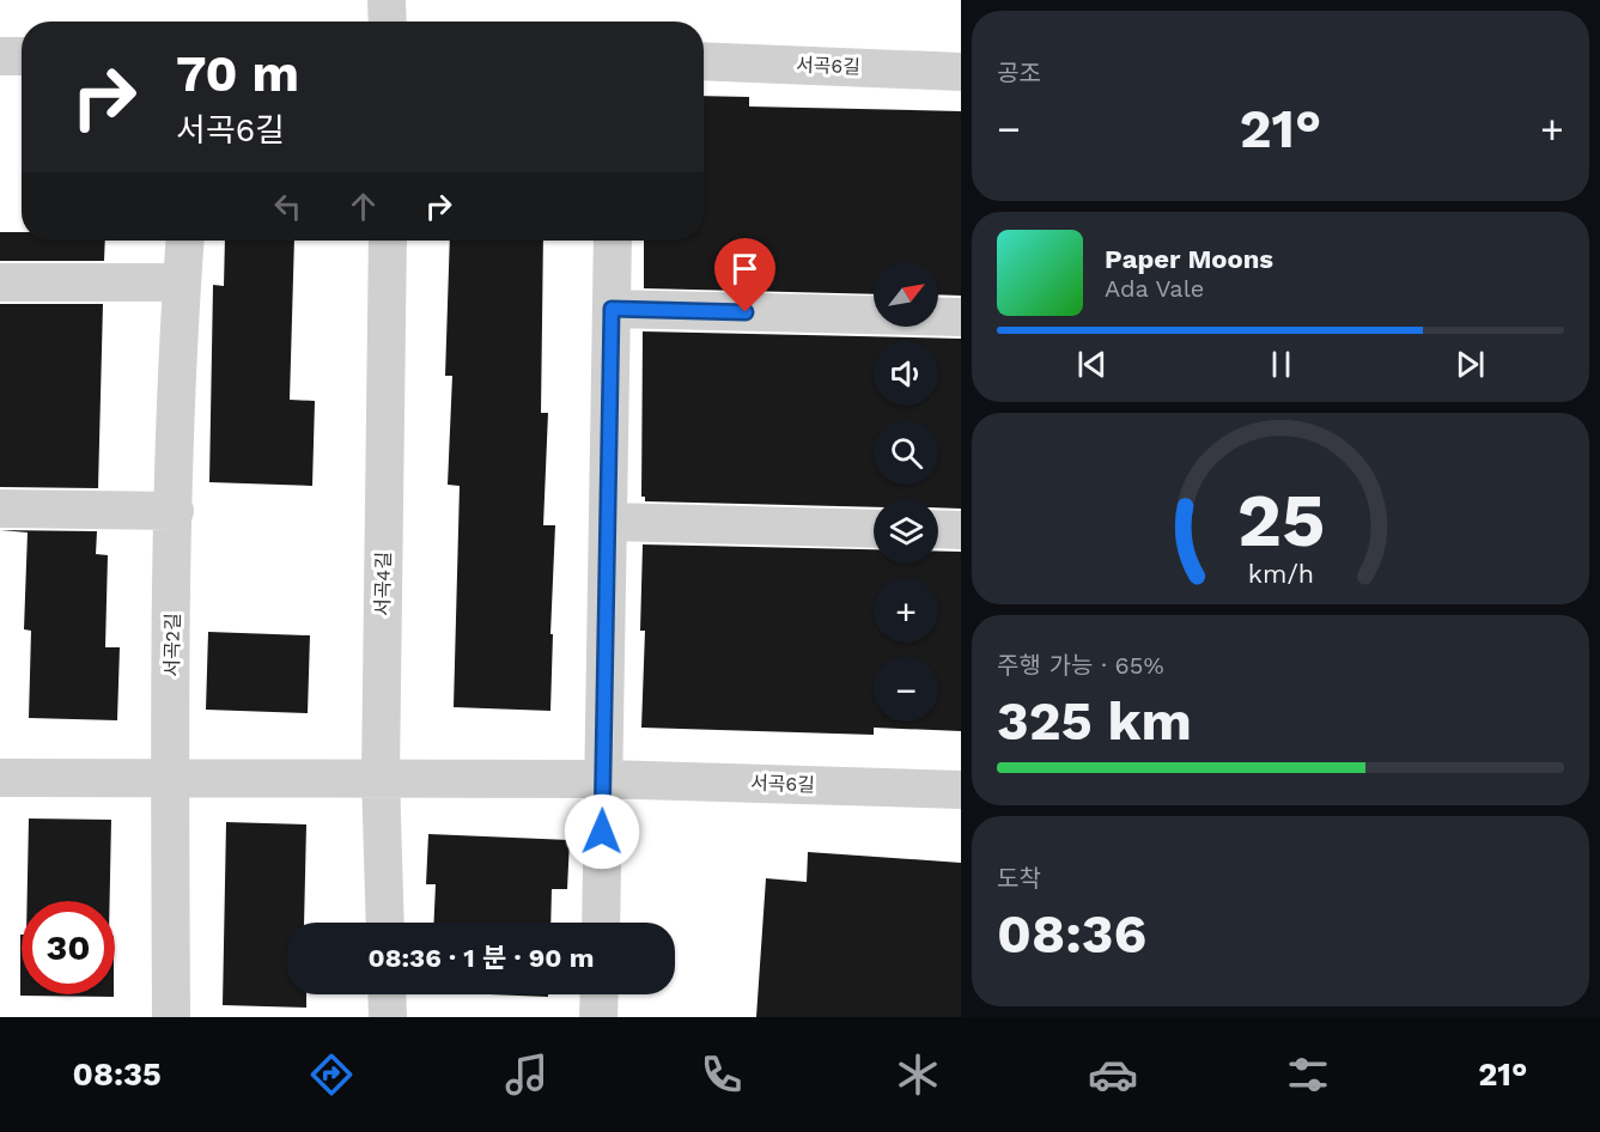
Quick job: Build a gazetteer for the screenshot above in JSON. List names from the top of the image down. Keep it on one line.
{"streets":{"street":["서곡6길","서곡4길","서곡2길"]},"crossings":[["서곡6길","서곡4길"]],"north":"top right","page":{"tile":["공조",["주행 가능 · 65%","325 km"],["도착","08:36"]],"turn":["70 m","서곡6길"],"heat":["−","21°","+"],"song":["Paper Moons","Ada Vale"],"map_buttons":["+","−"],"limit":"30","trip":"08:36 · 1 분 · 90 m","tabs":["08:35","21°"],"gauge":["25","km/h"]}}
